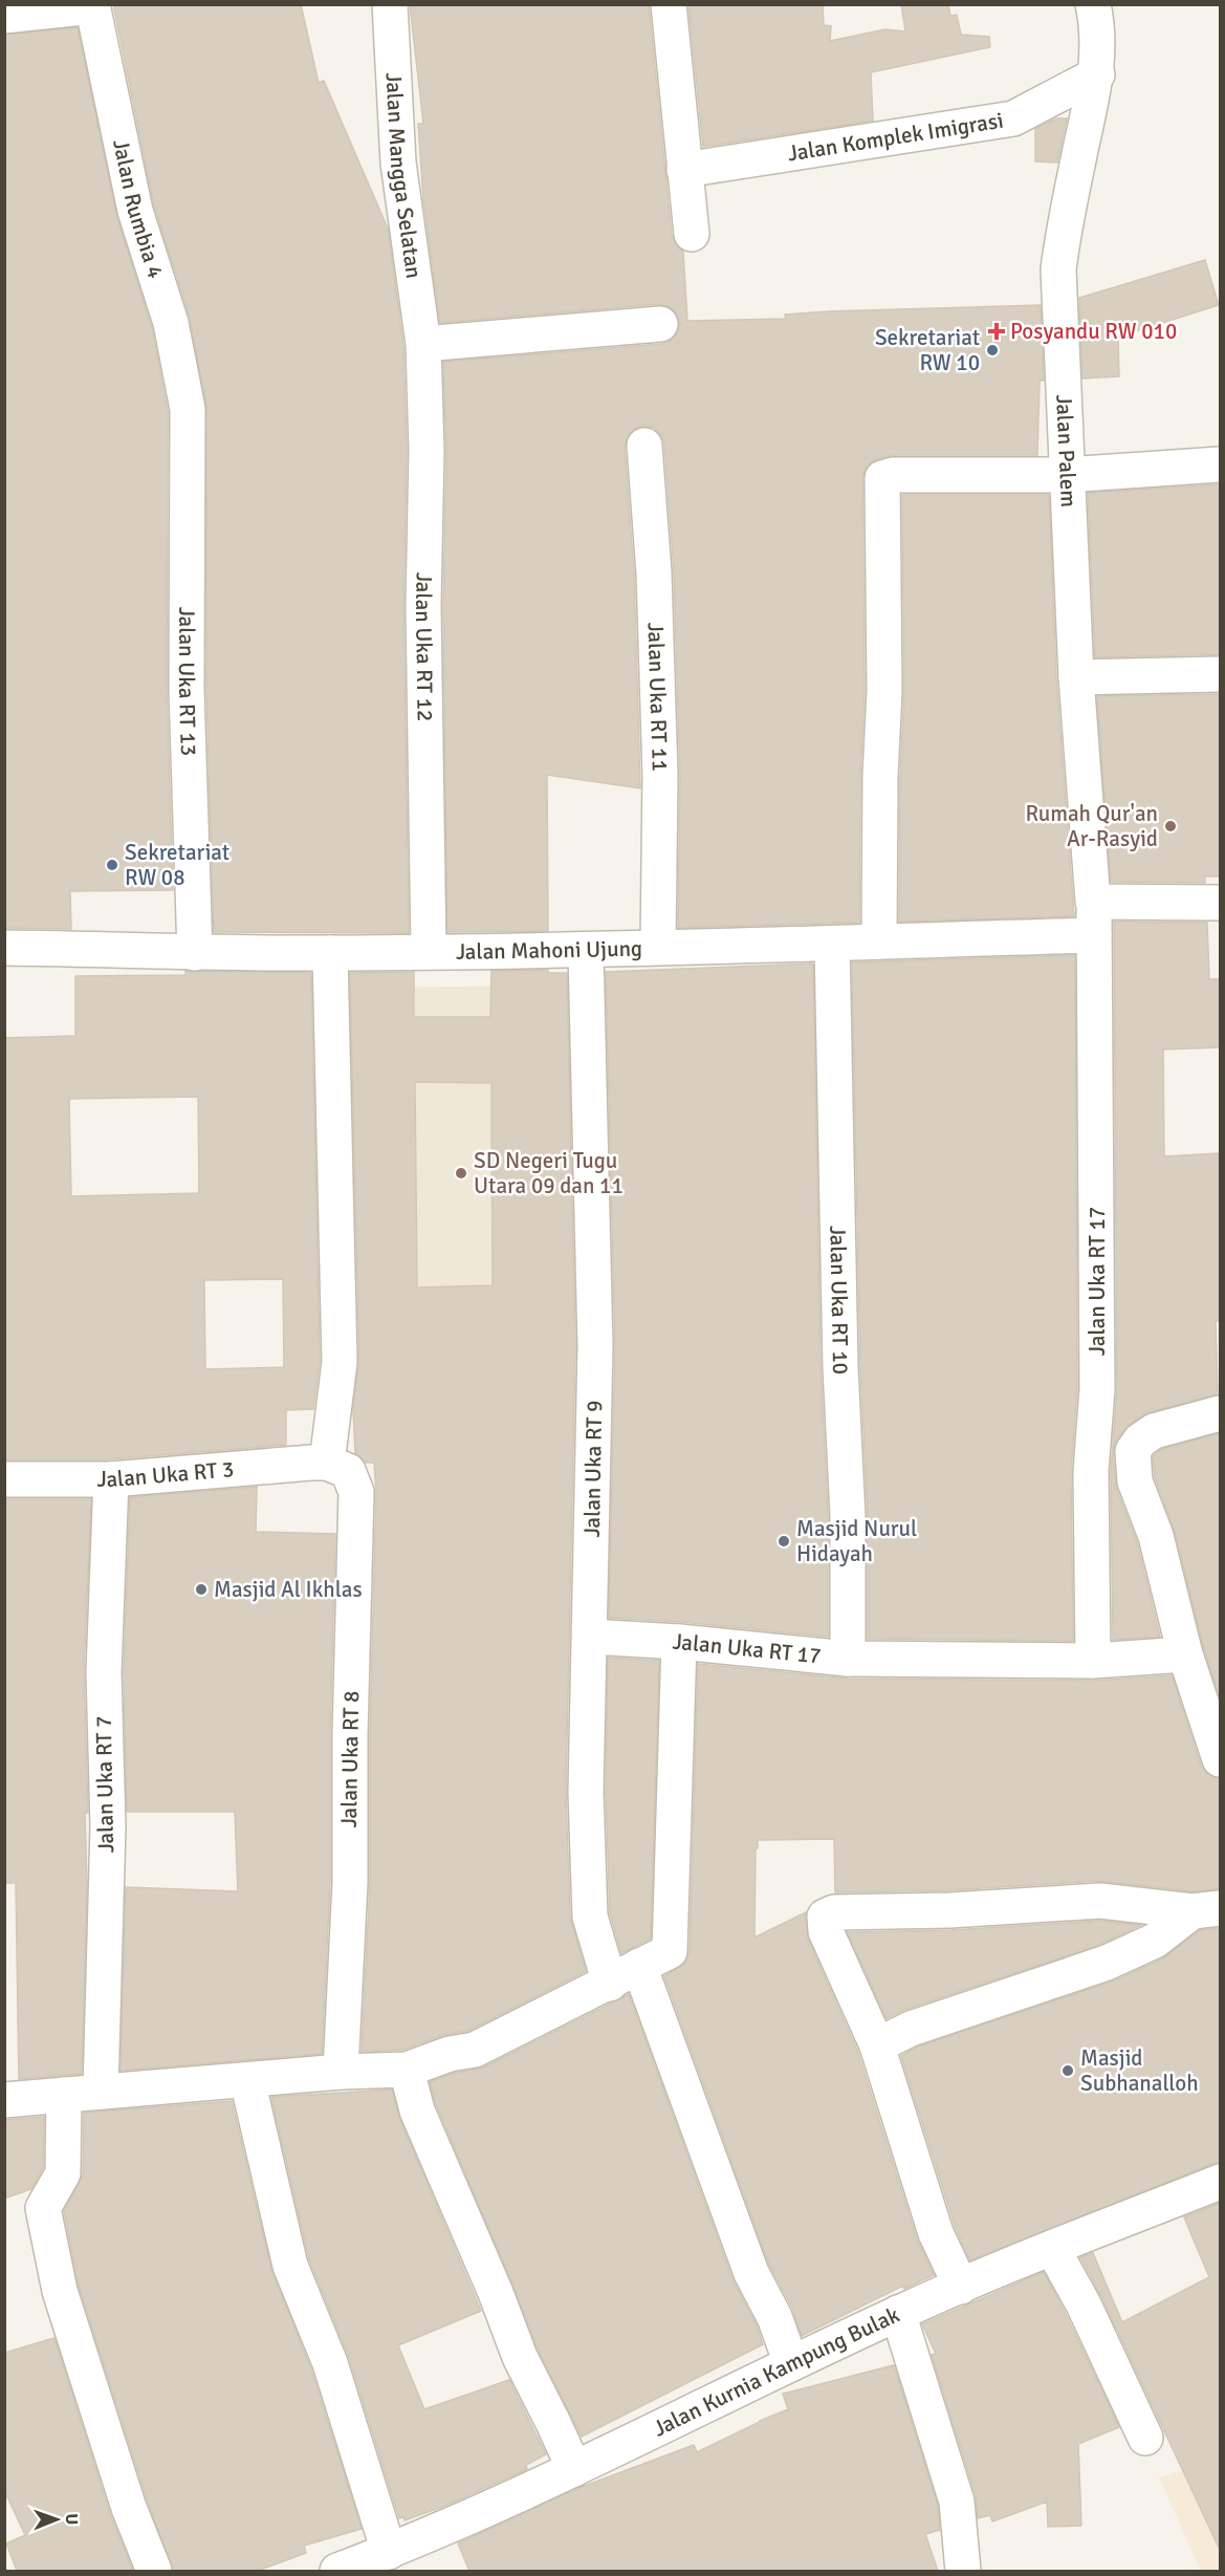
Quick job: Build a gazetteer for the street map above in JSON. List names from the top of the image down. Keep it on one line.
{"streets":{"street":["Jalan Komplek Imigrasi","Jalan Mangga Selatan","Jalan Rumbia 4","Jalan Palem","Jalan Uka RT 12","Jalan Uka RT 13","Jalan Uka RT 11","Jalan Mahoni Ujung","Jalan Uka RT 17","Jalan Uka RT 10","Jalan Uka RT 9","Jalan Uka RT 3","Jalan Uka RT 8","Jalan Uka RT 7","Jalan Kurnia Kampung Bulak"]},"crossings":[["Jalan Komplek Imigrasi","Jalan Palem"],["Jalan Mangga Selatan","Jalan Uka RT 12"],["Jalan Rumbia 4","Jalan Uka RT 13"],["Jalan Palem","Jalan Uka RT 17"],["Jalan Uka RT 12","Jalan Mahoni Ujung"],["Jalan Uka RT 13","Jalan Mahoni Ujung"],["Jalan Uka RT 11","Jalan Mahoni Ujung"],["Jalan Mahoni Ujung","Jalan Uka RT 17"],["Jalan Mahoni Ujung","Jalan Uka RT 10"],["Jalan Mahoni Ujung","Jalan Uka RT 9"],["Jalan Uka RT 17","Jalan Uka RT 10"],["Jalan Uka RT 17","Jalan Uka RT 9"],["Jalan Uka RT 3","Jalan Uka RT 8"],["Jalan Uka RT 3","Jalan Uka RT 7"]],"places":{"health":["Posyandu RW 010"],"other":["Sekretariat RW 10","Rumah Qur'an Ar-Rasyid","Sekretariat RW 08","SD Negeri Tugu Utara 09 dan 11","Masjid Nurul Hidayah","Masjid Al Ikhlas","Masjid Subhanalloh"]},"north":"right"}
